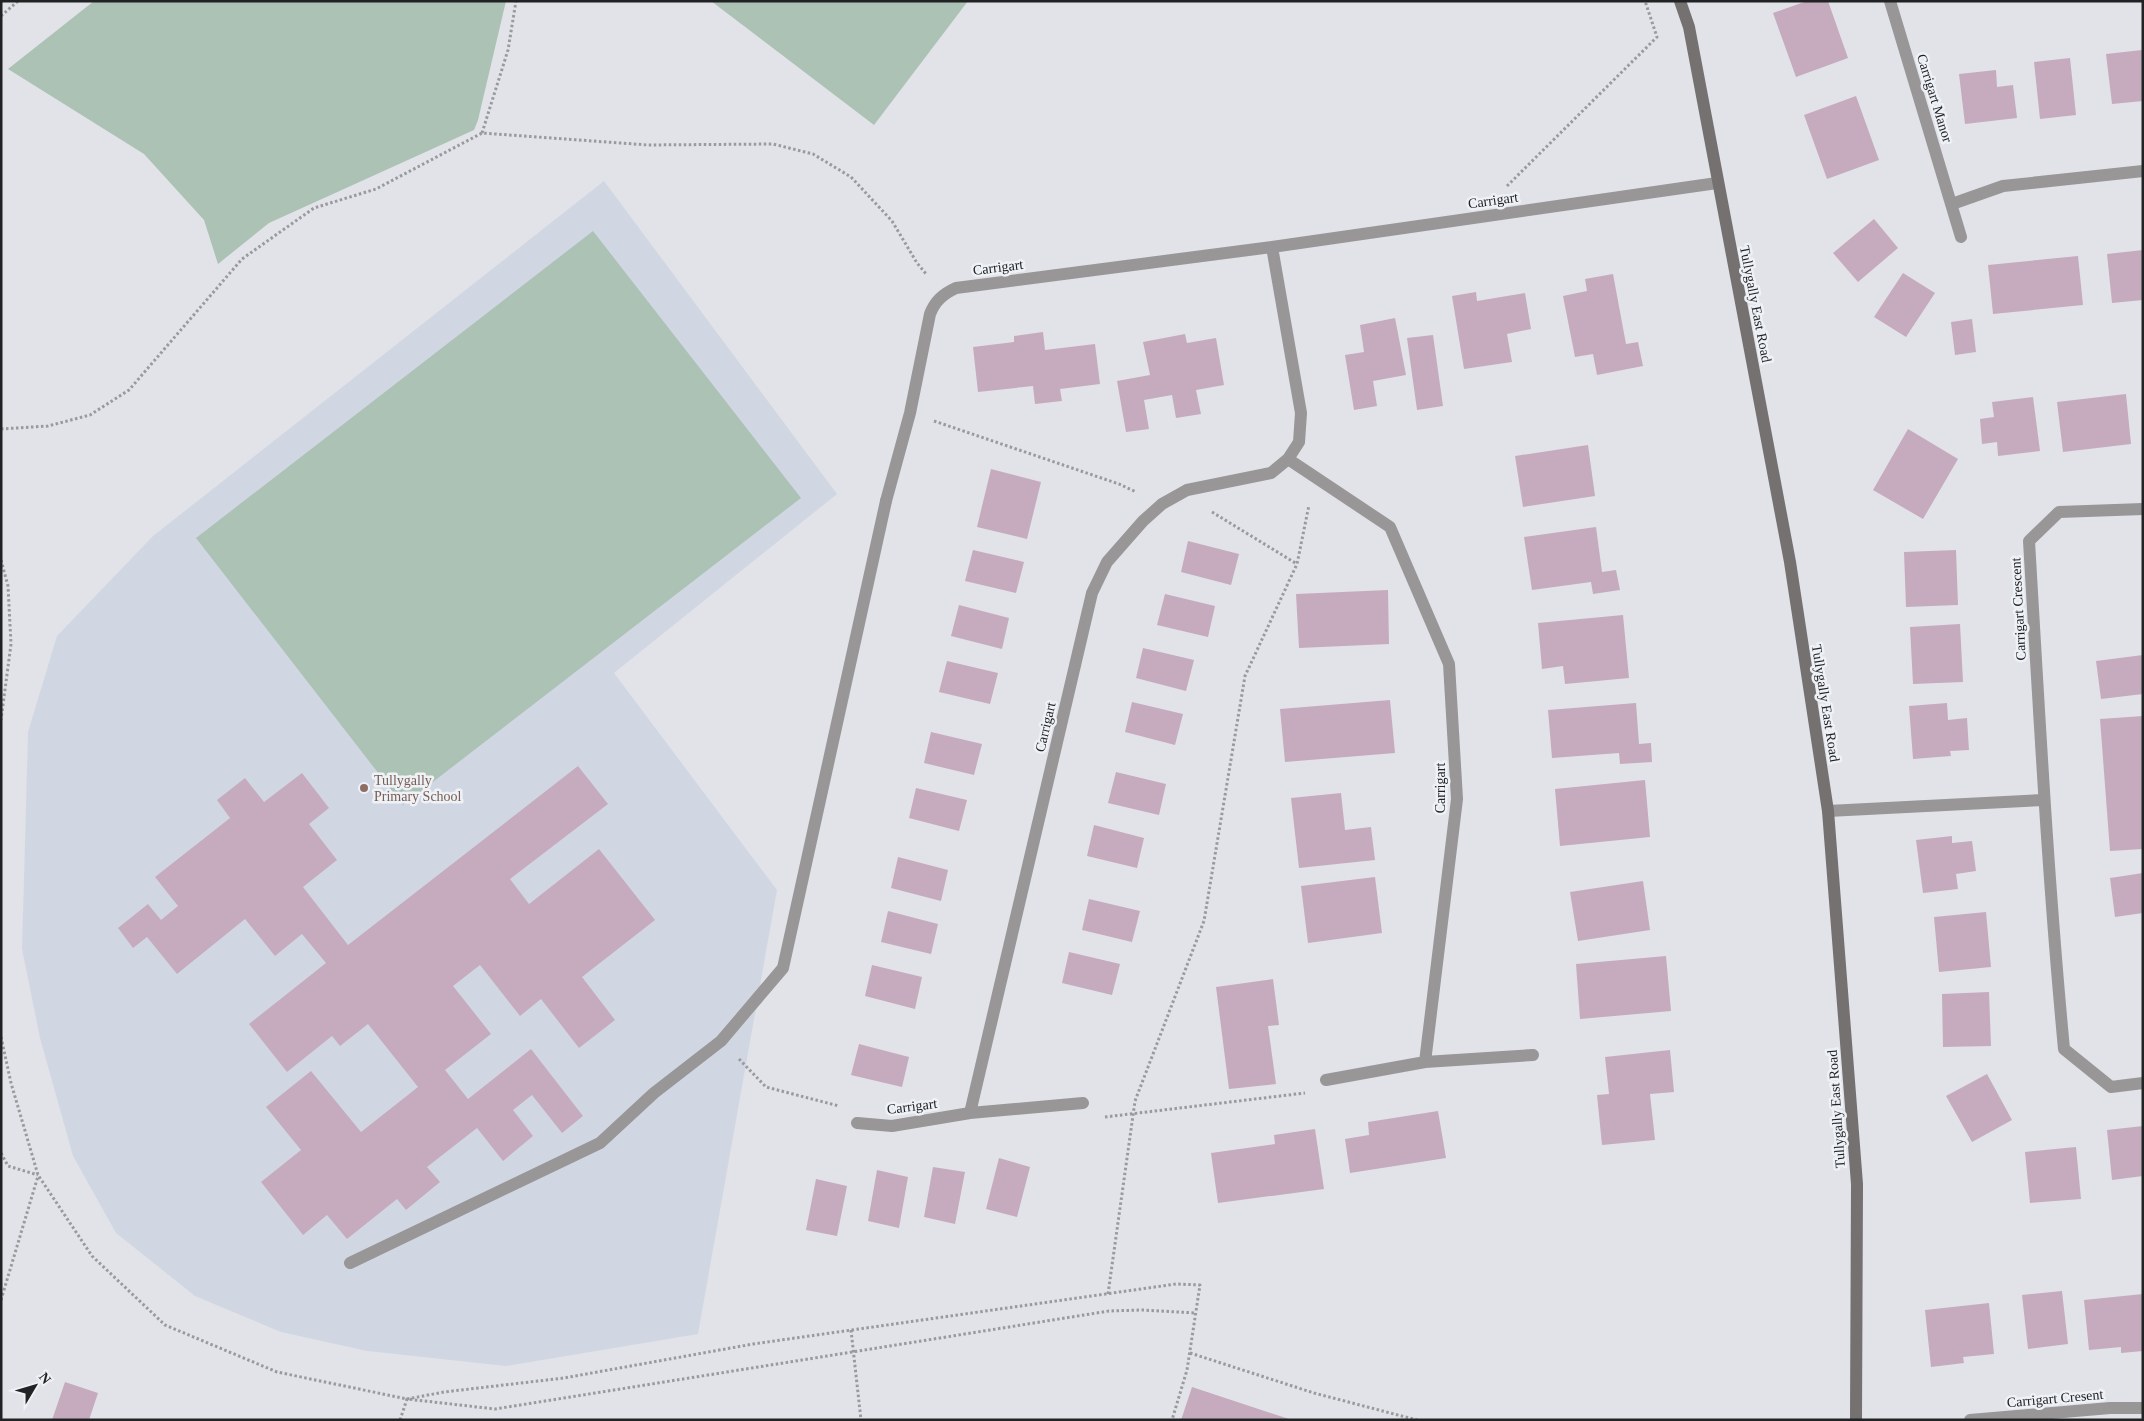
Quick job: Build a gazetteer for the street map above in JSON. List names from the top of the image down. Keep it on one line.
{"streets":{"street":["Carrigart Manor","Carrigart","Tullygally East Road","Carrigart Crescent","Carrigart Cresent"]},"crossings":[["Carrigart","Tullygally East Road"]],"places":["Tullygally Primary School"],"north":"top right"}
